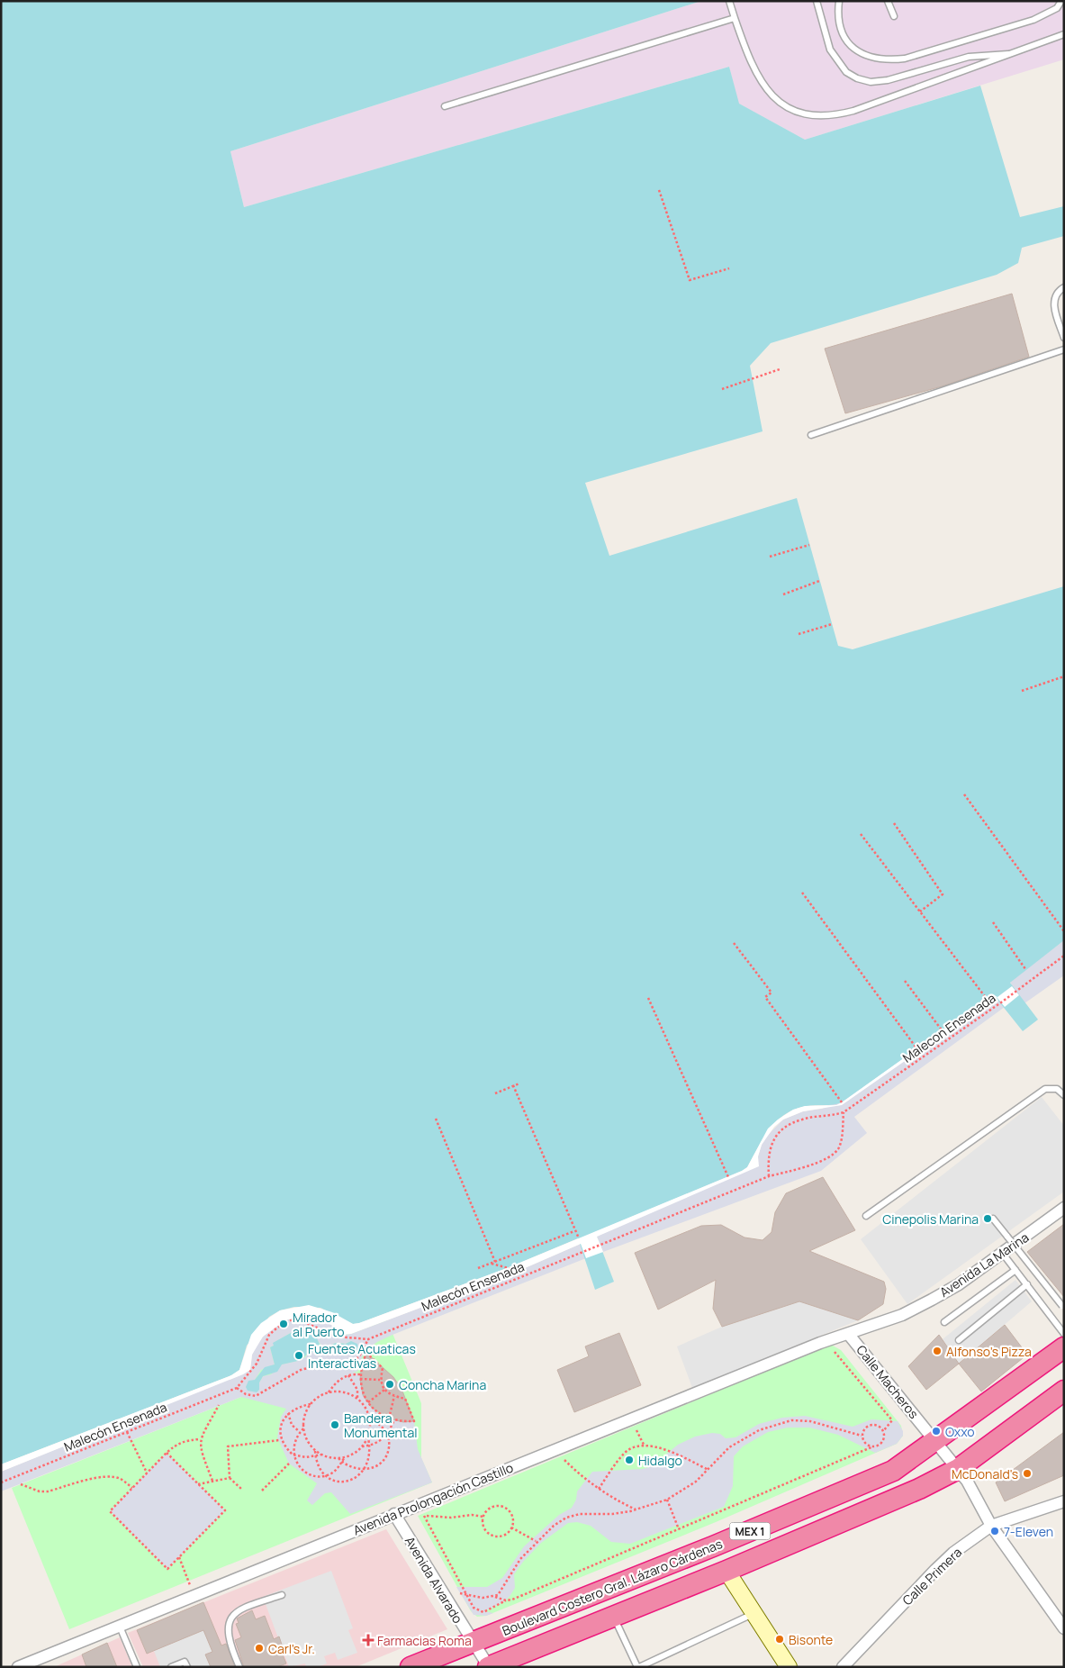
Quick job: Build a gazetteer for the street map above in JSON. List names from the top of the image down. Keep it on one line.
{"streets":{"highway":["MEX 1","Boulevard Costero Gral. Lázaro Cárdenas"],"street":["Avenida La Marina","Calle Macheros","Avenida Prolongación Castillo","Calle Primera","Avenida Alvarado"],"path":["Malecon Ensenada","Malecón Ensenada"]},"crossings":[["Malecon Ensenada","Malecón Ensenada"],["Avenida La Marina","Calle Macheros"],["Avenida La Marina","Avenida Prolongación Castillo"],["Calle Macheros","Avenida Prolongación Castillo"],["Calle Macheros","MEX 1"],["Calle Macheros","Calle Primera"],["Calle Macheros","Boulevard Costero Gral. Lázaro Cárdenas"],["Avenida Prolongación Castillo","Avenida Alvarado"],["MEX 1","Avenida Alvarado"],["Avenida Alvarado","Boulevard Costero Gral. Lázaro Cárdenas"]],"places":{"other":["Cinepolis Marina","Mirador al Puerto","Alfonso's Pizza","Fuentes Acuaticas Interactivas","Concha Marina","Bandera Monumental","Oxxo","Hidalgo","McDonald's","7-Eleven","Bisonte","Carl's Jr."],"health":["Farmacias Roma"]}}
